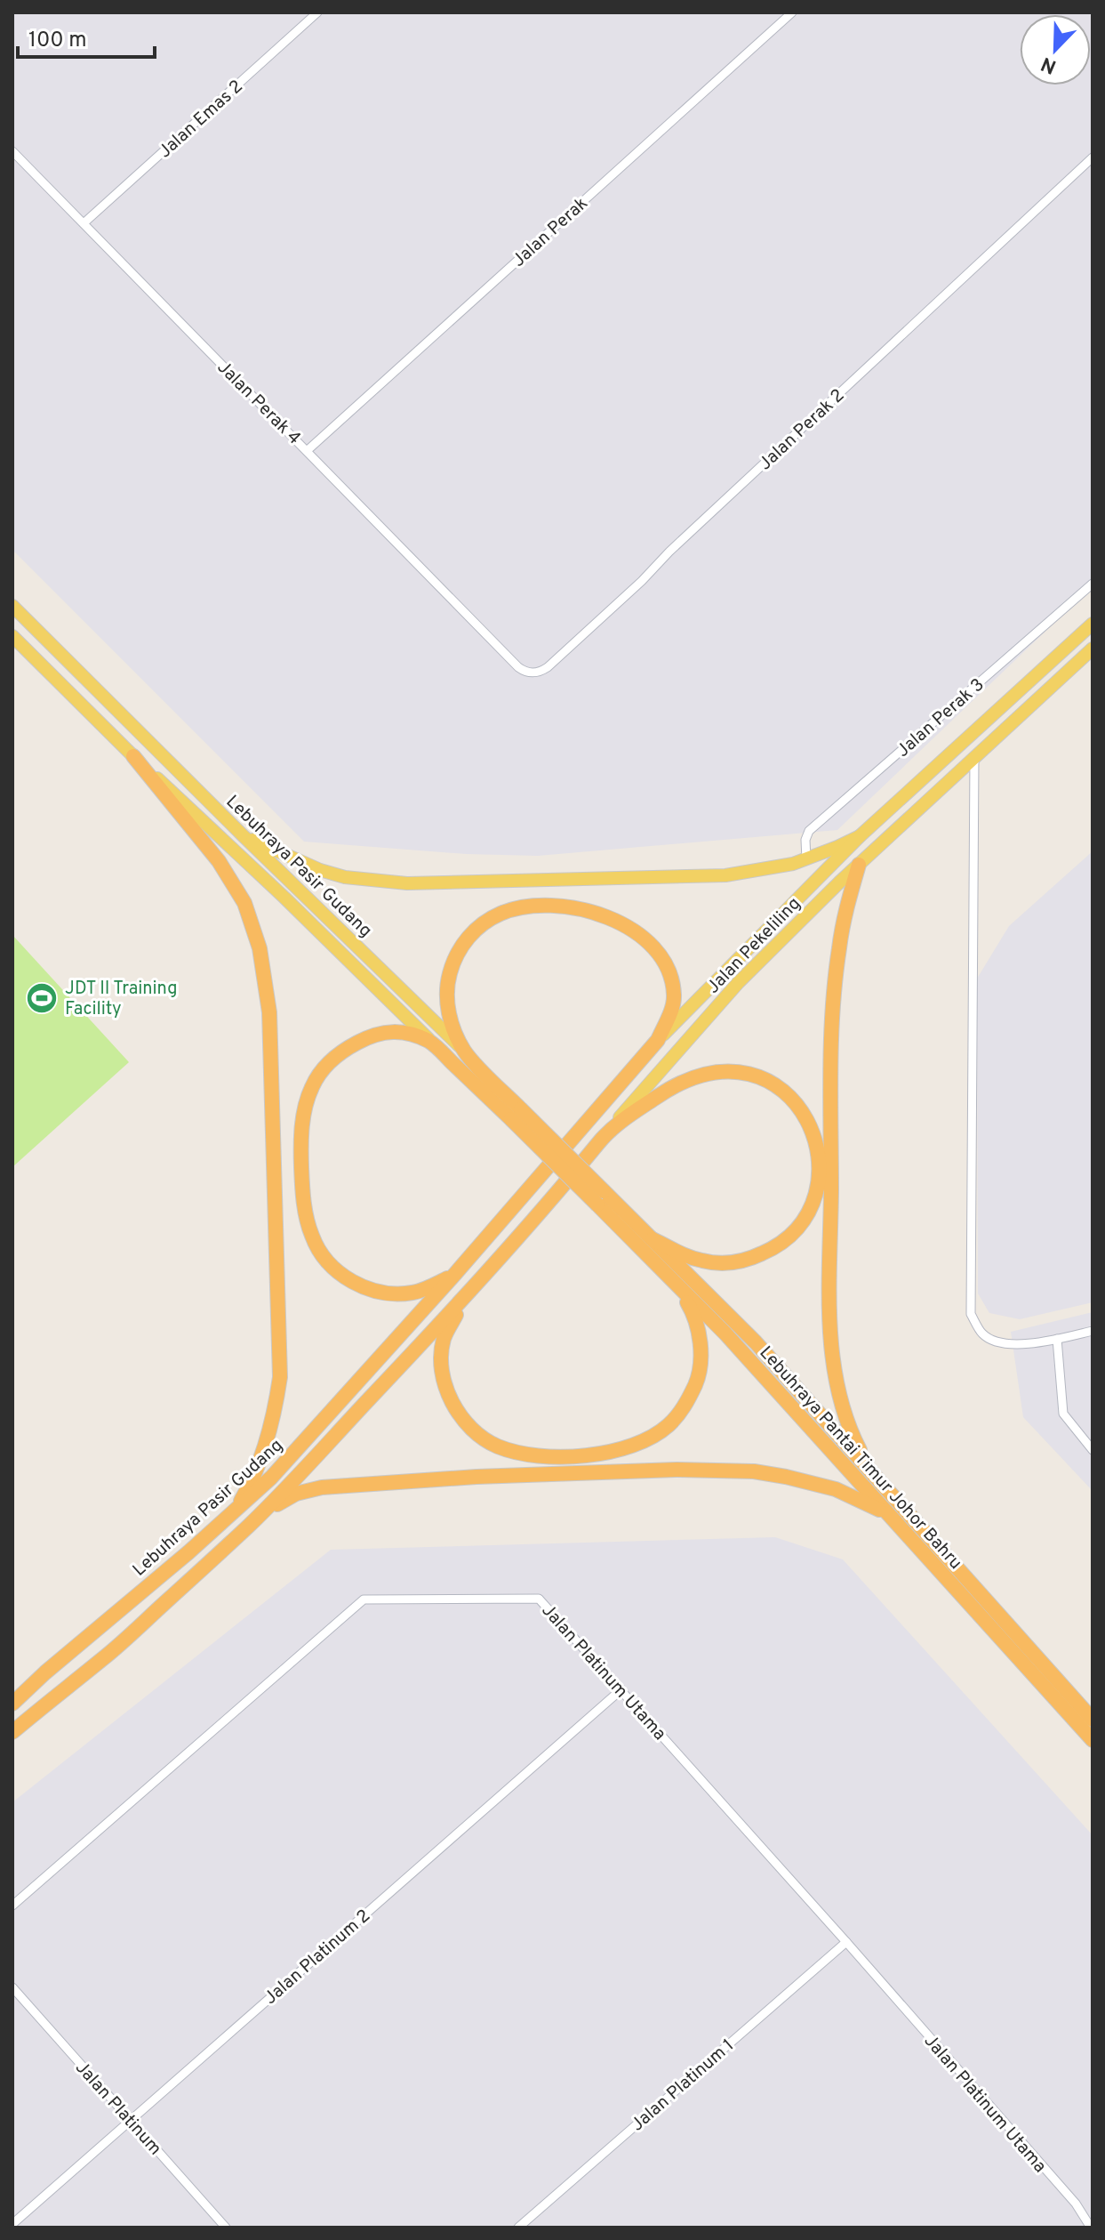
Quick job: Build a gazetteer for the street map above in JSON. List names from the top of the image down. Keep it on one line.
{"streets":{"highway":["Lebuhraya Pasir Gudang","Jalan Pekeliling","Lebuhraya Pantai Timur Johor Bahru"],"street":["Jalan Emas 2","Jalan Perak","Jalan Perak 4","Jalan Perak 2","Jalan Perak 3","Jalan Platinum Utama","Jalan Platinum 2","Jalan Platinum 1","Jalan Platinum"]},"crossings":[["Jalan Emas 2","Jalan Perak 4"],["Jalan Perak","Jalan Perak 4"],["Jalan Perak 4","Jalan Perak 2"],["Lebuhraya Pasir Gudang","Jalan Pekeliling"],["Lebuhraya Pasir Gudang","Lebuhraya Pantai Timur Johor Bahru"],["Jalan Platinum Utama","Jalan Platinum 2"],["Jalan Platinum Utama","Jalan Platinum 1"],["Jalan Platinum 2","Jalan Platinum"]],"places":{"sports":["JDT II Training Facility"]},"scale_bar":"100 m","north":"bottom left"}
